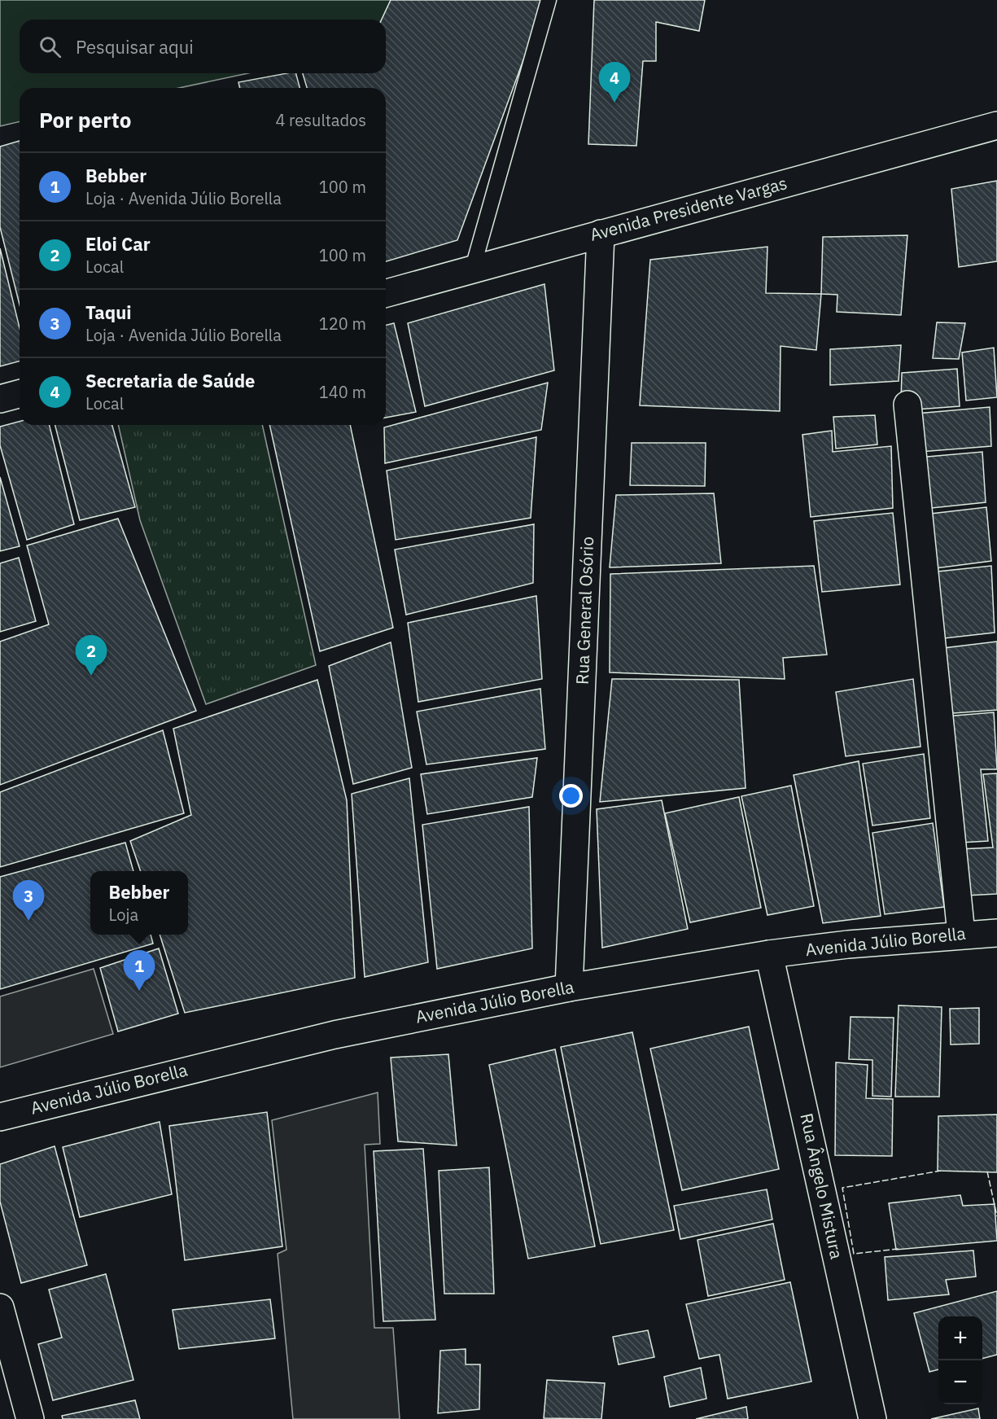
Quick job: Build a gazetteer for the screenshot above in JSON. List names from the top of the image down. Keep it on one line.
{"streets":{"street":["Avenida Presidente Vargas","Rua General Osório","Avenida Júlio Borella","Rua Ângelo Mistura"]},"crossings":[["Avenida Presidente Vargas","Rua General Osório"],["Rua General Osório","Avenida Júlio Borella"],["Avenida Júlio Borella","Rua Ângelo Mistura"]],"page":{"search":"Pesquisar aqui","pins":["4","2","3","1"],"heading":["Por perto","4 resultados"],"list":[{"mark":"1","name":"Bebber","note":"Loja · Avenida Júlio Borella","value":"100 m"},{"mark":"2","name":"Eloi Car","note":"Local","value":"100 m"},{"mark":"3","name":"Taqui","note":"Loja · Avenida Júlio Borella","value":"120 m"},{"mark":"4","name":"Secretaria de Saúde","note":"Local","value":"140 m"}],"popup":["Bebber","Loja"],"map_buttons":["+","−"]}}
